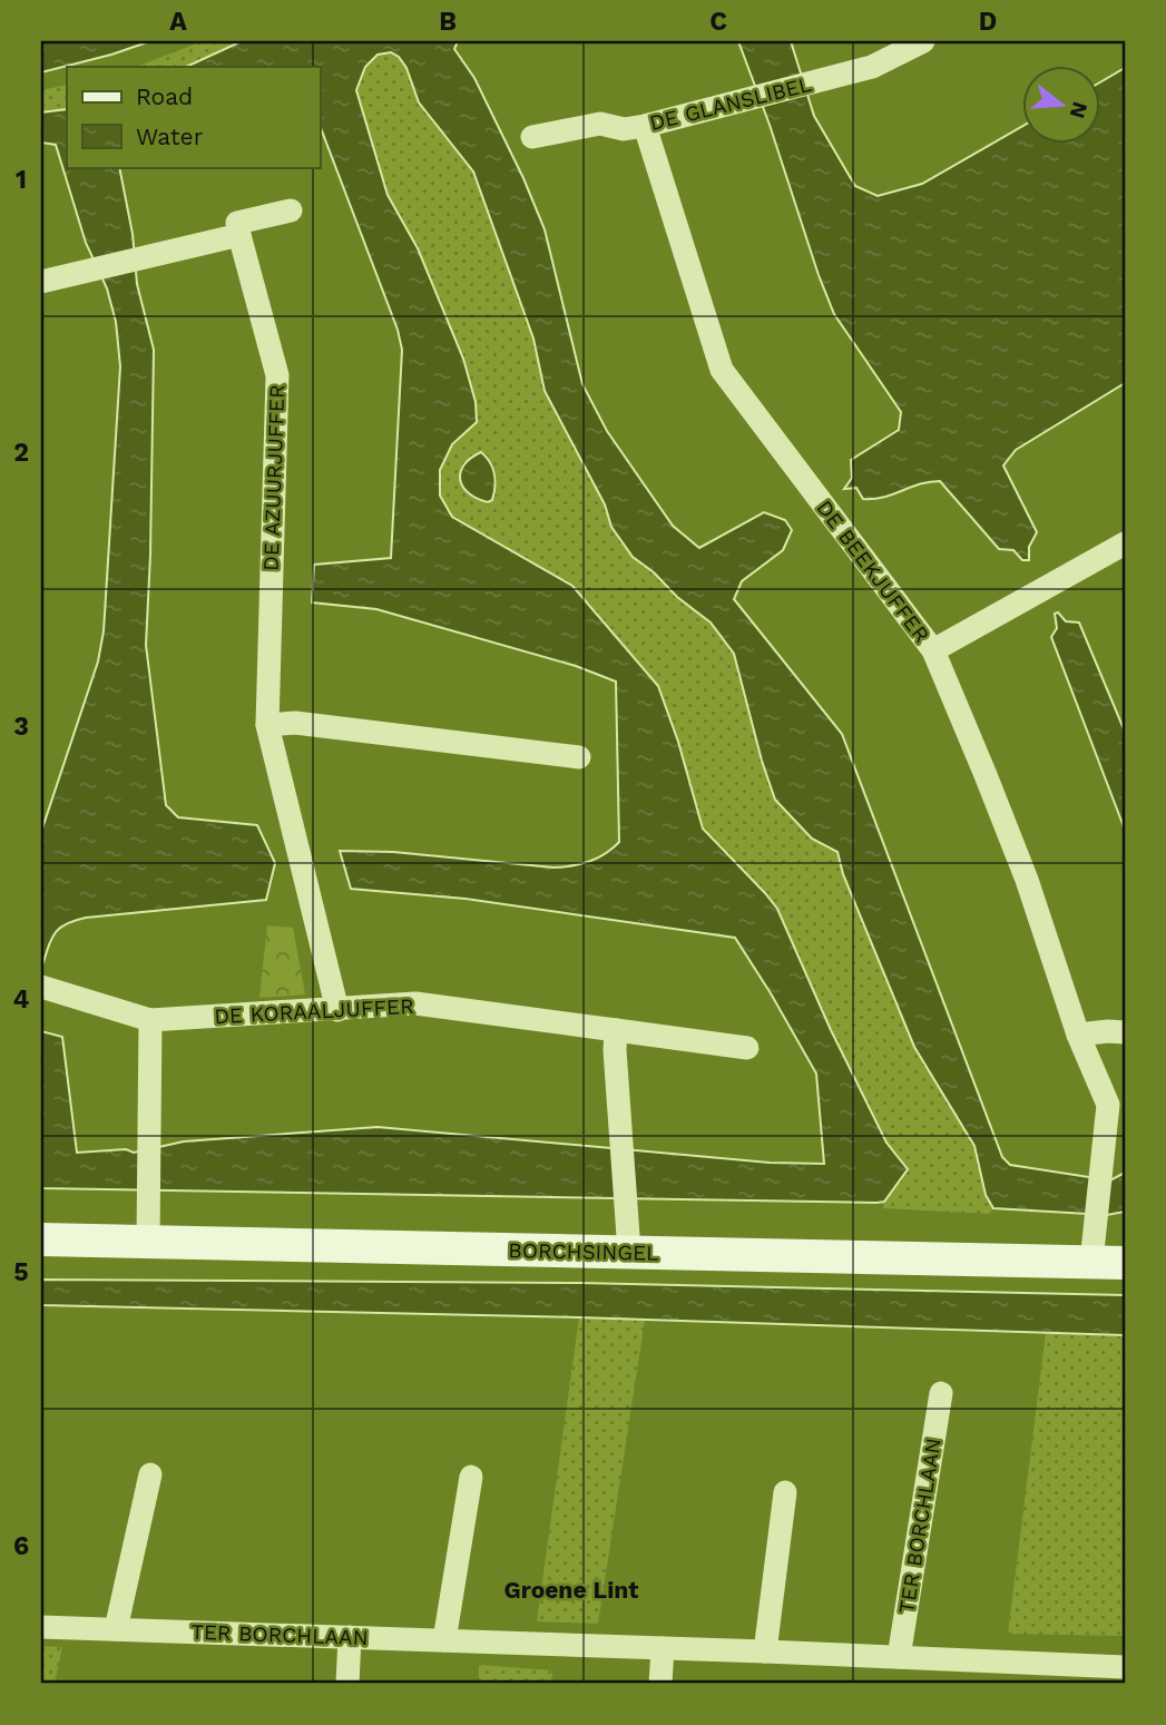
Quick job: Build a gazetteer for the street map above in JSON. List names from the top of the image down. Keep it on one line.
{"streets":{"main road":["BORCHSINGEL"],"street":["DE GLANSLIBEL","DE AZUURJUFFER","DE BEEKJUFFER","DE KORAALJUFFER","TER BORCHLAAN"]},"crossings":[["DE GLANSLIBEL","DE BEEKJUFFER"],["DE AZUURJUFFER","DE KORAALJUFFER"],["DE BEEKJUFFER","BORCHSINGEL"]],"districts":["Groene Lint"],"legend":["Road","Water"],"north":"right","grid":{"columns":["A","B","C","D"],"rows":["1","2","3","4","5","6"]}}
